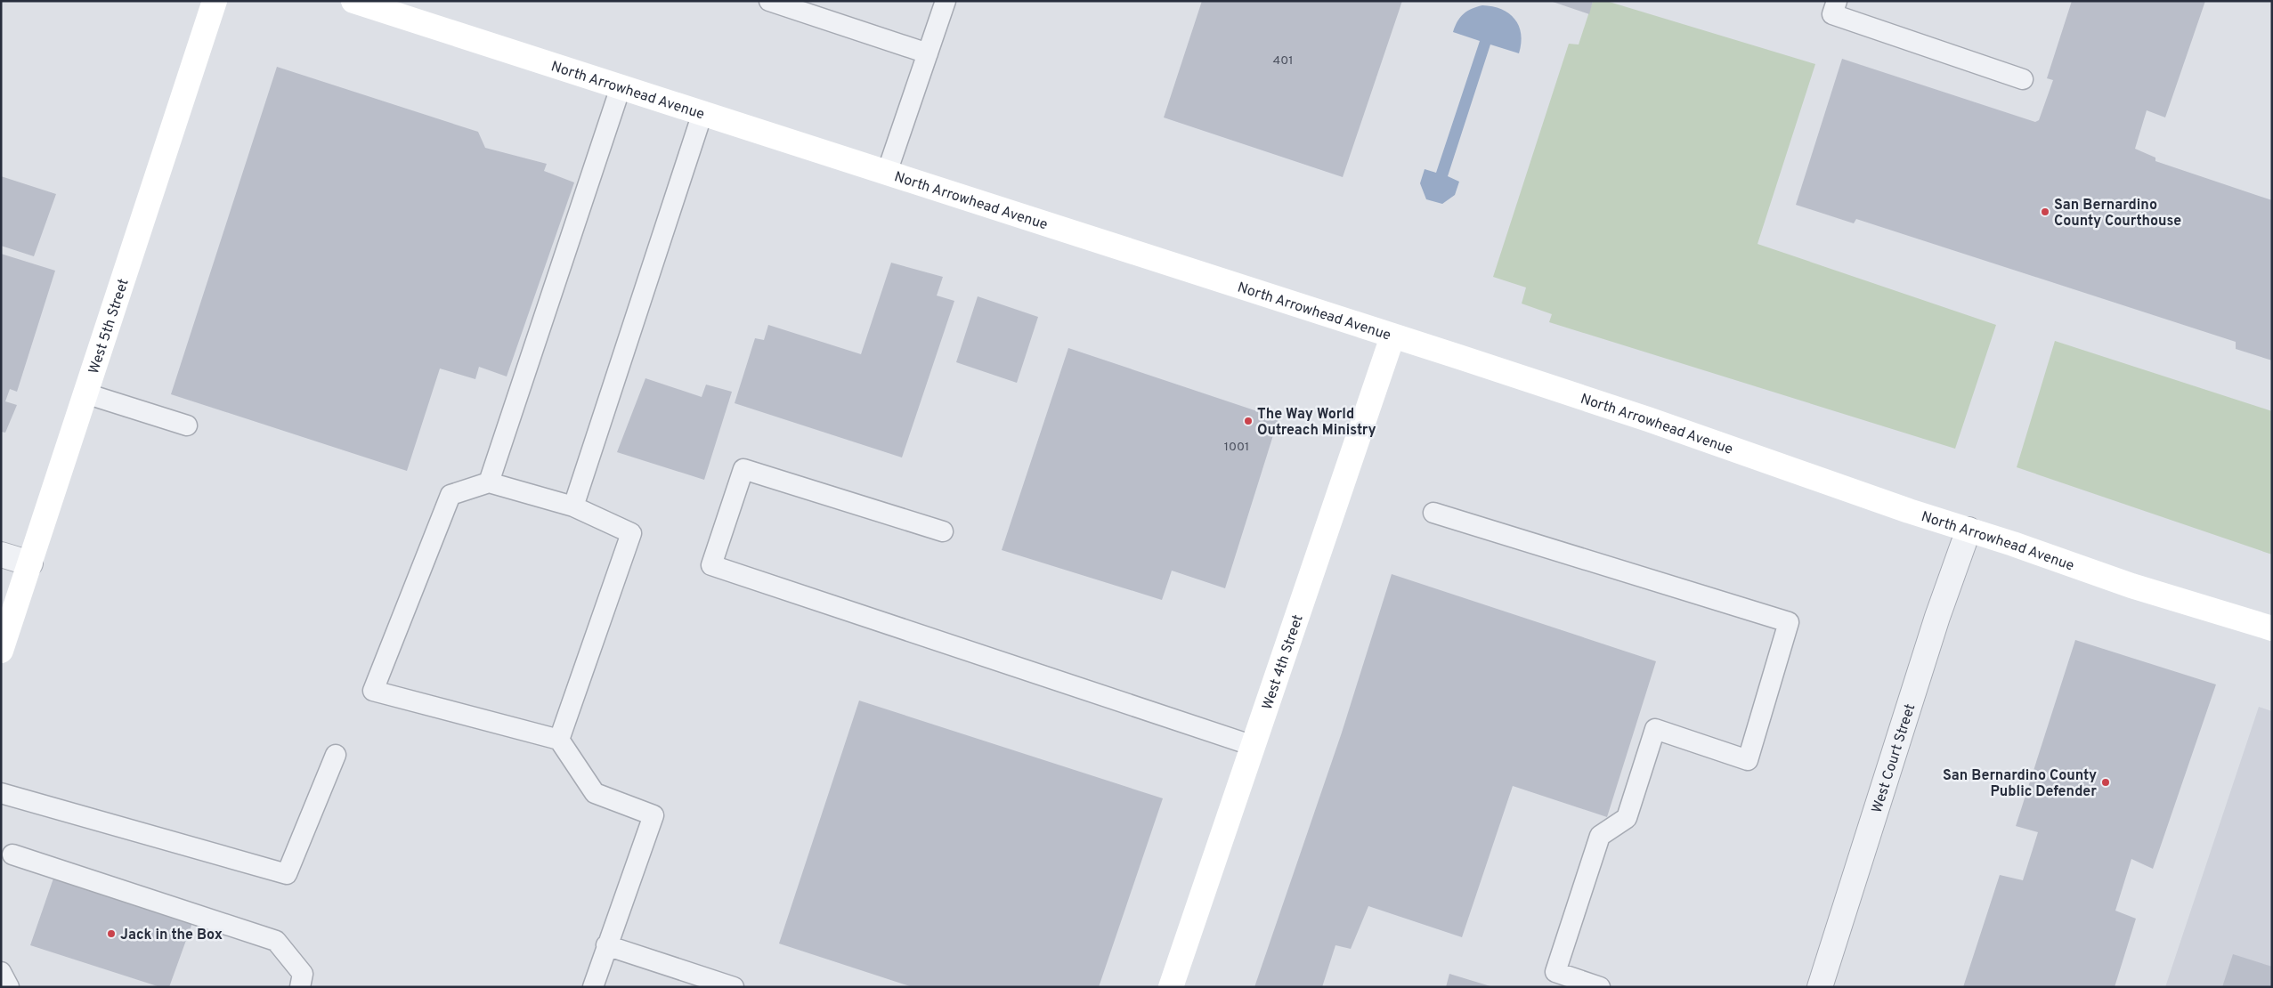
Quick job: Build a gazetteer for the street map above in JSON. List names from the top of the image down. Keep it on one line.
{"streets":{"main road":["North Arrowhead Avenue","West 5th Street","West 4th Street"],"street":["West Court Street"]},"crossings":[["North Arrowhead Avenue","West 4th Street"],["North Arrowhead Avenue","West Court Street"]],"places":["San Bernardino County Courthouse","The Way World Outreach Ministry","San Bernardino County Public Defender","Jack in the Box"],"house_numbers":["401","1001"]}
